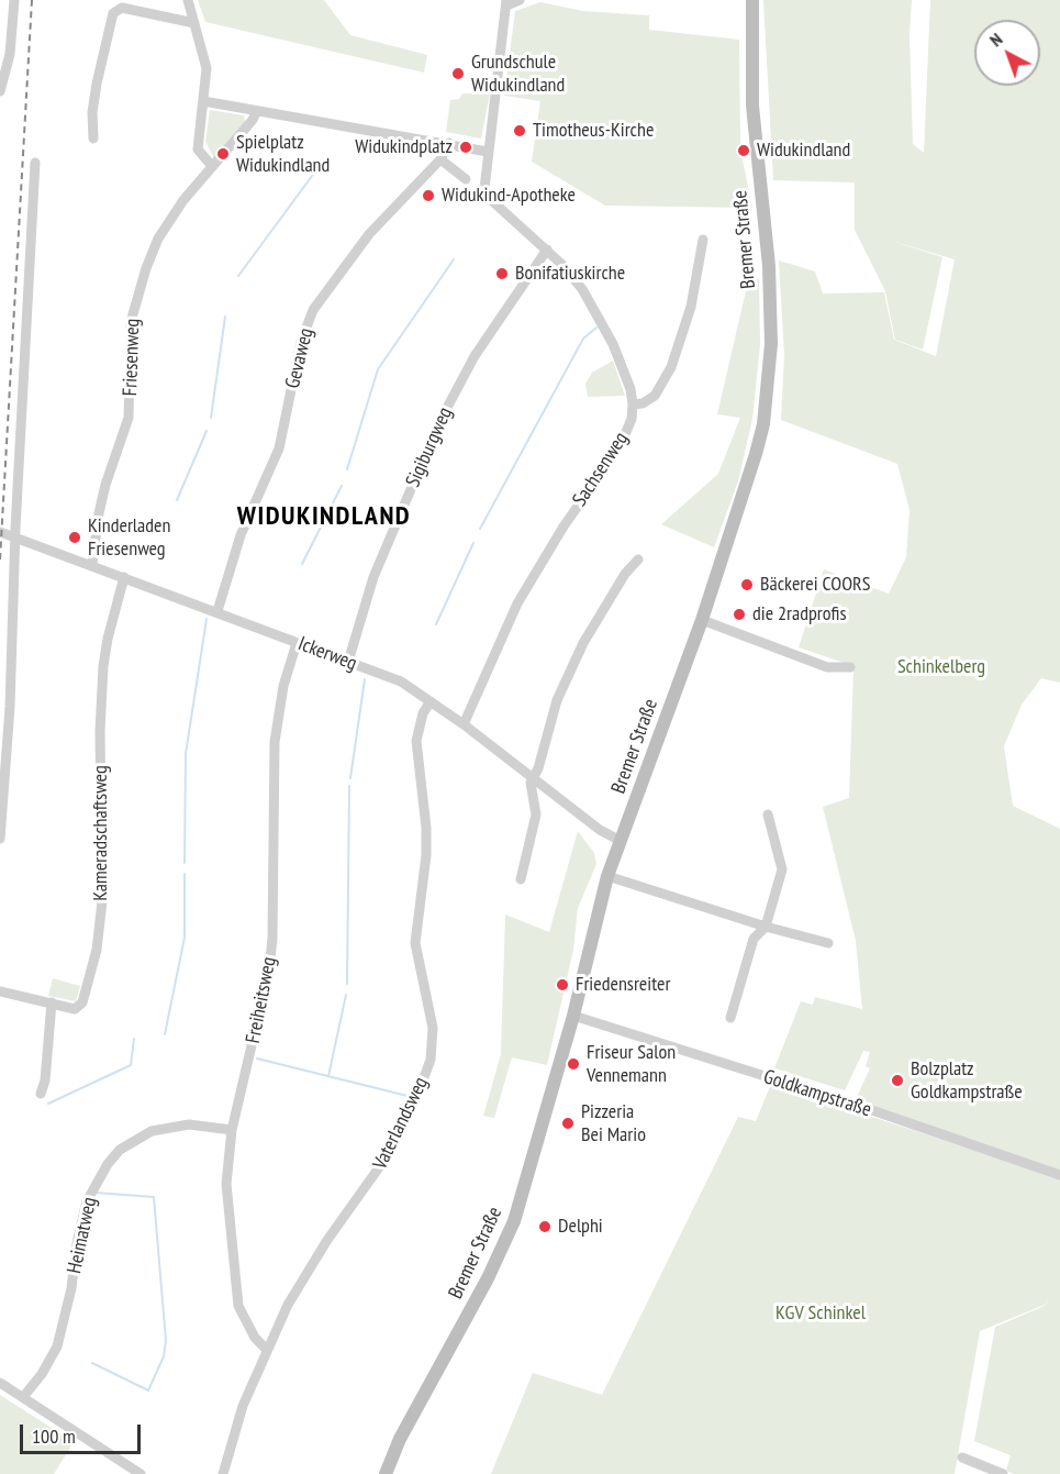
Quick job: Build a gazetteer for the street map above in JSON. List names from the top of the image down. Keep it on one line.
{"streets":{"main road":["Bremer Straße"],"street":["Friesenweg","Gevaweg","Sigiburgweg","Sachsenweg","Ickerweg","Kameradschaftsweg","Freiheitsweg","Goldkampstraße","Vaterlandsweg","Heimatweg"]},"crossings":[["Bremer Straße","Ickerweg"],["Bremer Straße","Goldkampstraße"],["Friesenweg","Ickerweg"],["Gevaweg","Ickerweg"],["Sigiburgweg","Sachsenweg"],["Sigiburgweg","Ickerweg"],["Sachsenweg","Ickerweg"],["Ickerweg","Kameradschaftsweg"],["Ickerweg","Freiheitsweg"],["Ickerweg","Vaterlandsweg"],["Freiheitsweg","Vaterlandsweg"],["Freiheitsweg","Heimatweg"]],"districts":["WIDUKINDLAND"],"parks":["Schinkelberg","KGV Schinkel"],"places":["Grundschule Widukindland","Timotheus-Kirche","Widukindplatz","Widukindland","Spielplatz Widukindland","Widukind-Apotheke","Bonifatiuskirche","Kinderladen Friesenweg","Bäckerei COORS","die 2radprofis","Friedensreiter","Friseur Salon Vennemann","Bolzplatz Goldkampstraße","Pizzeria Bei Mario","Delphi"],"scale_bar":"100 m","north":"top left"}
